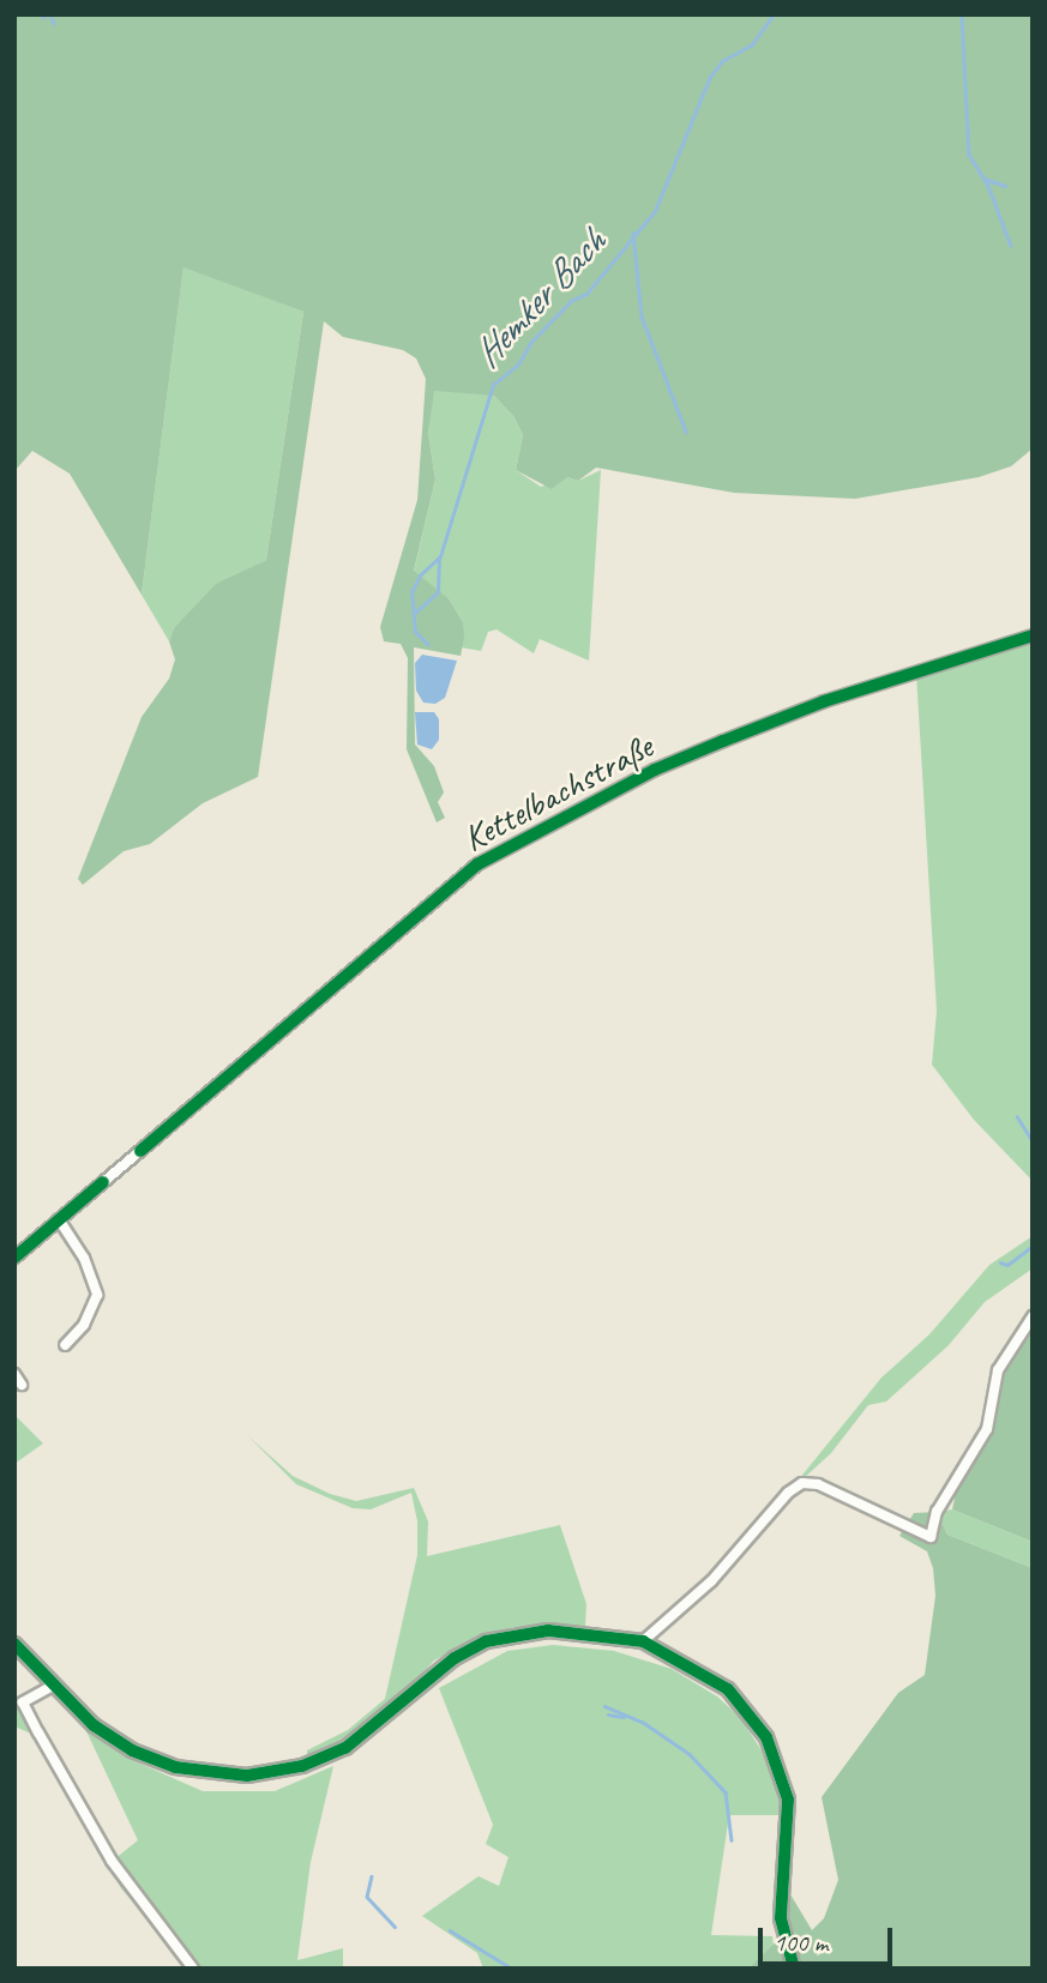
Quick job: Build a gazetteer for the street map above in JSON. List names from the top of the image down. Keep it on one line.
{"streets":{"street":["Kettelbachstraße"]},"water":["Hemker Bach"],"scale_bar":"100 m"}
